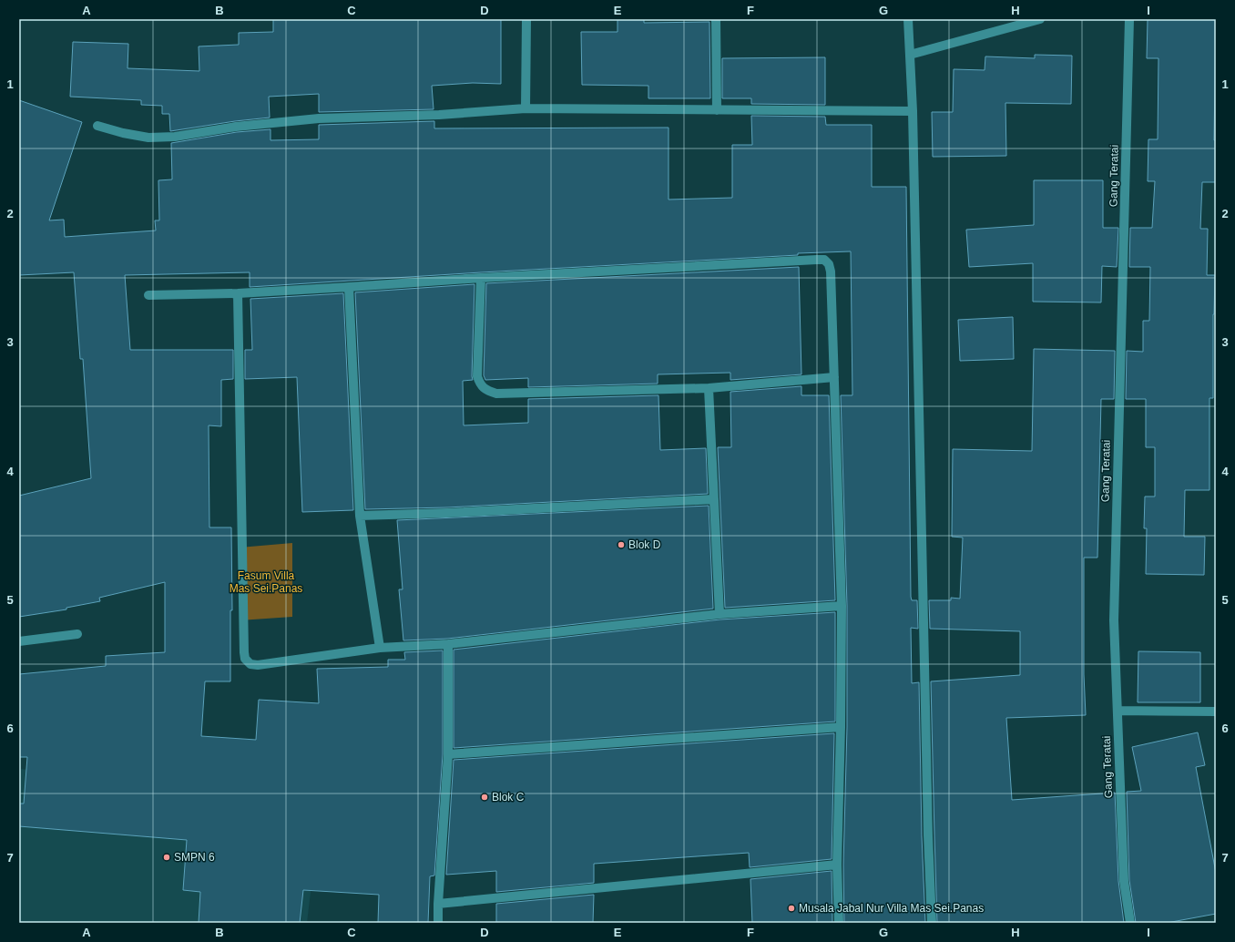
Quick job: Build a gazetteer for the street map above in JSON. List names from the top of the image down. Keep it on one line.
{"streets":{"street":["Gang Teratai"]},"parks":["Fasum Villa Mas Sei.Panas"],"places":["Blok D","Blok C","SMPN 6","Musala Jabal Nur Villa Mas Sei.Panas"],"grid":{"columns":["A","B","C","D","E","F","G","H","I"],"rows":["1","2","3","4","5","6","7"]}}
